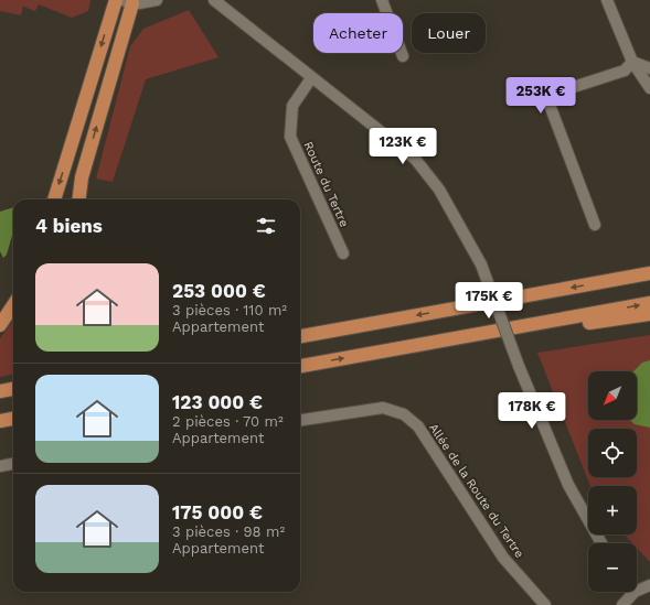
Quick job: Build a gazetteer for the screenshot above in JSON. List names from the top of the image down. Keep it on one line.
{"streets":{"street":["Route du Tertre","Allée de la Route du Tertre"]},"north":"bottom left","page":{"chip":["Acheter","Louer"],"price":["253K €","123K €","175K €","178K €"],"heading":"4 biens","list":[{"name":"253 000 €","note":"3 pièces · 110 m² · Appartement"},{"name":"123 000 €","note":"2 pièces · 70 m² · Appartement"},{"name":"175 000 €","note":"3 pièces · 98 m² · Appartement"}],"map_buttons":["+","−"]}}
